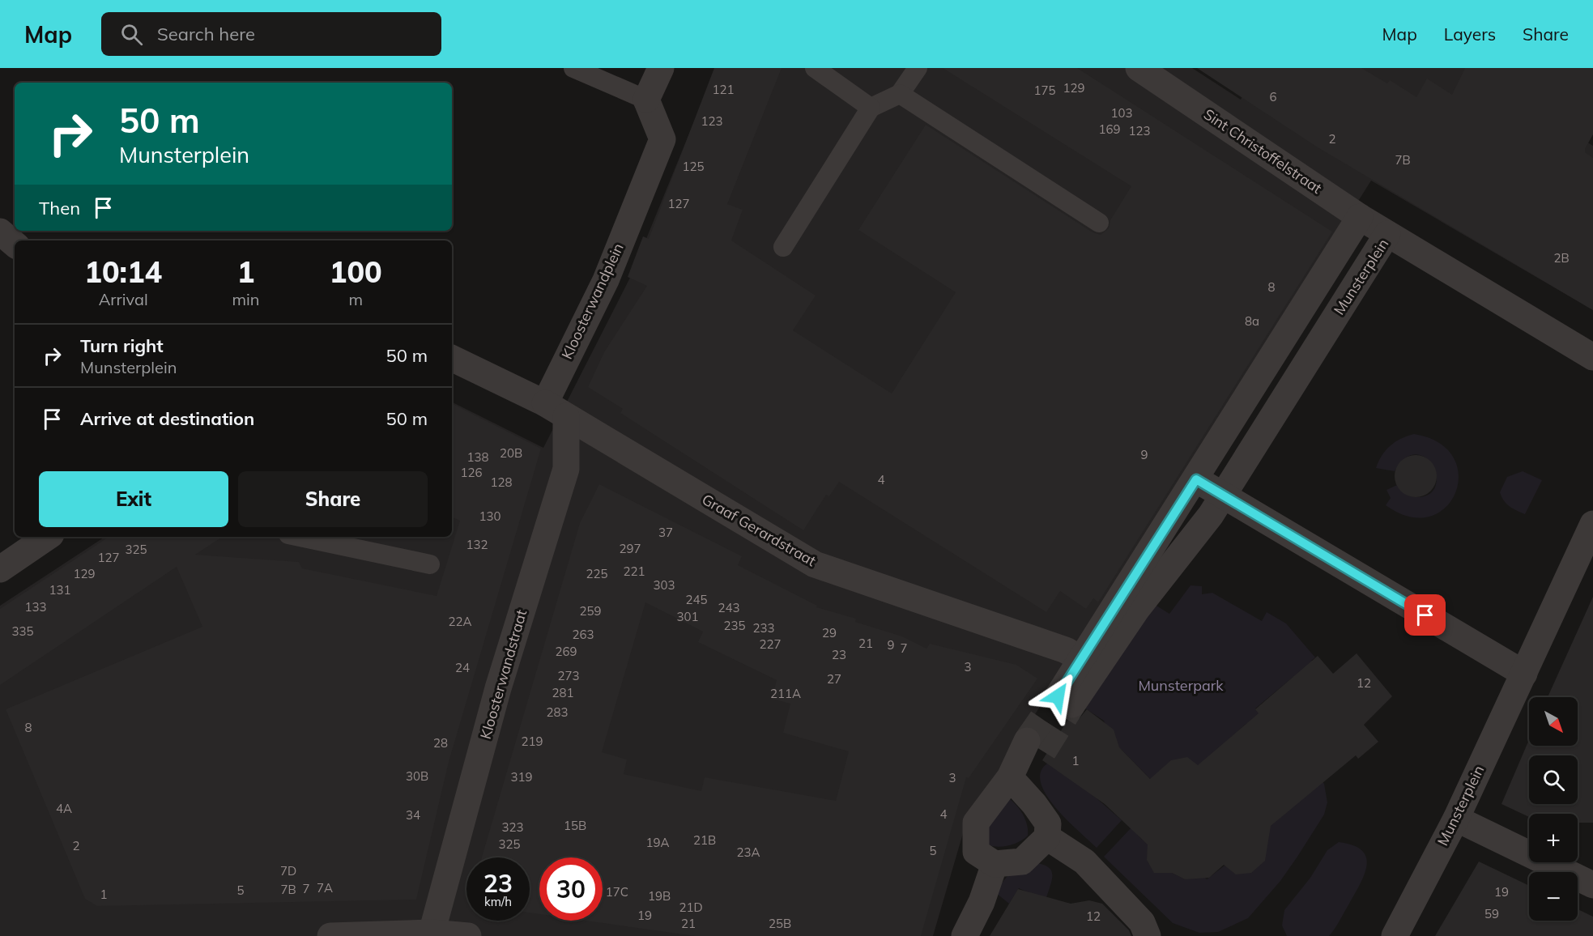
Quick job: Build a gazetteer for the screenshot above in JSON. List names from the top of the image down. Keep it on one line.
{"streets":{"street":["Sint Christoffelstraat","Munsterplein","Kloosterwandplein","Graaf Gerardstraat","Kloosterwandstraat"]},"crossings":[["Sint Christoffelstraat","Munsterplein"],["Munsterplein","Graaf Gerardstraat"],["Kloosterwandplein","Graaf Gerardstraat"],["Kloosterwandplein","Kloosterwandstraat"],["Graaf Gerardstraat","Kloosterwandstraat"]],"parks":["Munsterpark"],"house_numbers":["129","121","175","6","103","123","169","123","2","7B","125","127","2B","8","8a","20B","9","138","126","4","128","130","37","132","297","325","127","221","129","225","303","131","245","133","243","259","301","22A","235","233","335","29","263","21","227","9","7","269","23","3","24","273","27","12","281","211A","283","8","219","28","1","30B","319","3","4A","4","34","15B","323","21B","19A","325","2","5","23A","7D","7A","7","7B","5","17C","19","1","19B","21D","59","19","12","21","25B"],"north":"bottom right","page":{"header":"Map","search":"Search here","nav":["Map","Layers","Share"],"turn":["50 m","Munsterplein"],"then":"Then","eta":["10:14","Arrival","1","min","100","m"],"list":[{"name":"Turn right","note":"Munsterplein","value":"50 m"},{"name":"Arrive at destination","value":"50 m"}],"buttons":["Exit","Share"],"map_buttons":["+","−"],"speed":"23 km/h","limit":"30"}}
